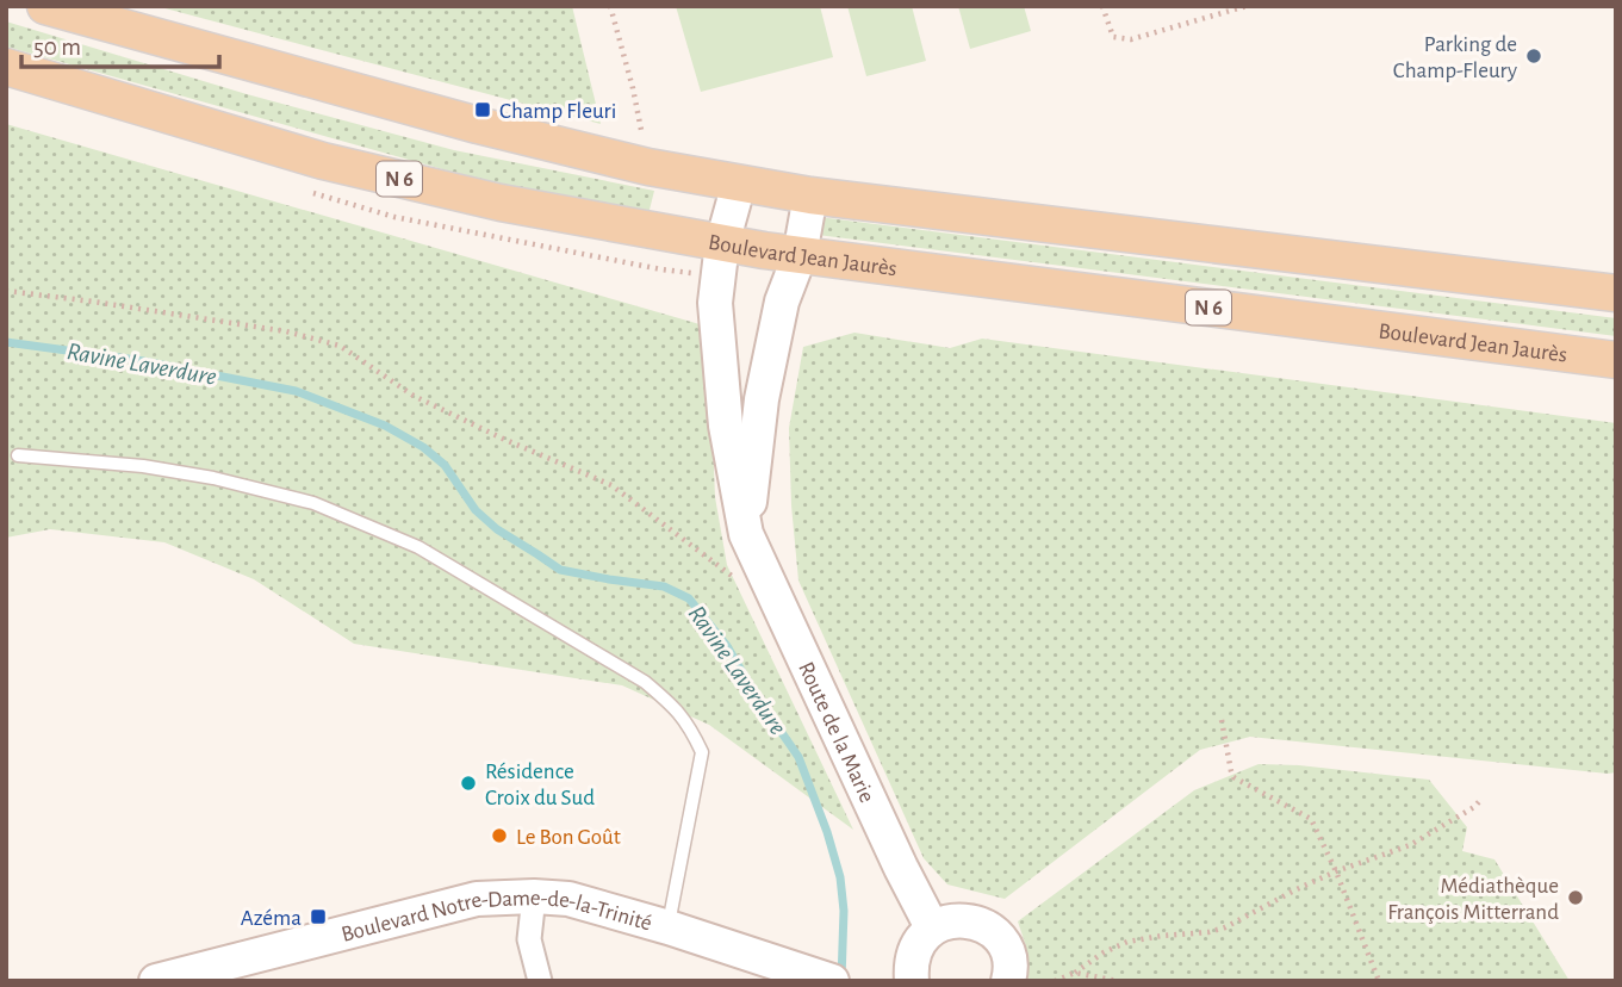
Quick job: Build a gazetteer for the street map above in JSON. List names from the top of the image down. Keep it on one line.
{"streets":{"main road":["N 6","Boulevard Jean Jaurès"],"street":["Route de la Marie","Boulevard Notre-Dame-de-la-Trinité"]},"crossings":[["Boulevard Jean Jaurès","Route de la Marie"]],"water":["Ravine Laverdure"],"places":{"other":["Parking de Champ-Fleury","Résidence Croix du Sud","Le Bon Goût","Médiathèque François Mitterrand"],"transit":["Champ Fleuri","Azéma"]},"scale_bar":"50 m"}
